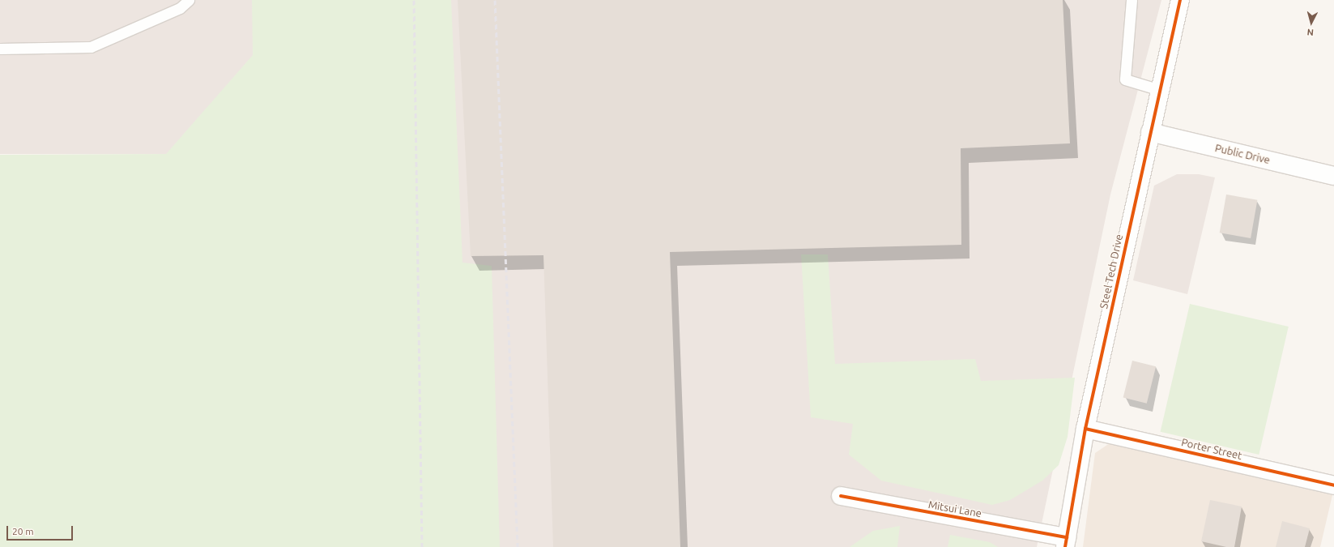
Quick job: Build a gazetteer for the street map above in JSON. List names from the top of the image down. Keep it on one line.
{"streets":{"street":["Public Drive","Steel Tech Drive","Porter Street","Mitsui Lane"]},"crossings":[["Public Drive","Steel Tech Drive"],["Steel Tech Drive","Porter Street"],["Steel Tech Drive","Mitsui Lane"]],"scale_bar":"20 m","north":"bottom"}
